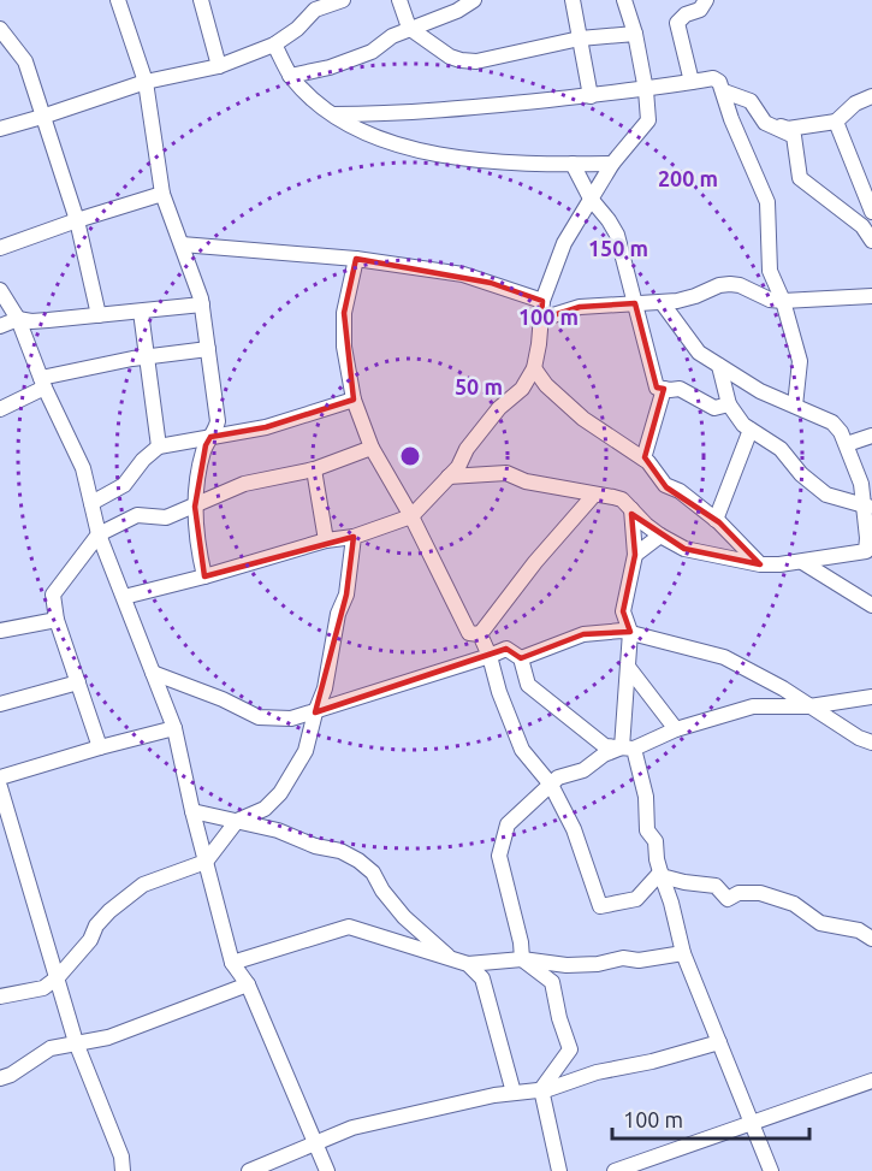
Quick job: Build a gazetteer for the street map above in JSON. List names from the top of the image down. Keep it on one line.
{"scale_bar":"100 m","rings":["200 m","150 m","100 m","50 m"]}
